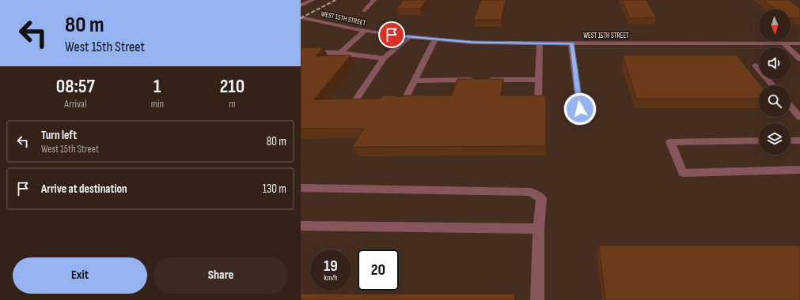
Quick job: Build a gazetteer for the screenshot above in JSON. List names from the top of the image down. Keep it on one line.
{"streets":{"street":["WEST 15TH STREET"]},"north":"bottom","page":{"turn":["80 m","West 15th Street"],"eta":["08:57","Arrival","1","min","210","m"],"list":[{"name":"Turn left","note":"West 15th Street","value":"80 m"},{"name":"Arrive at destination","value":"130 m"}],"speed":"19 km/h","limit":"20","buttons":["Exit","Share"]}}
